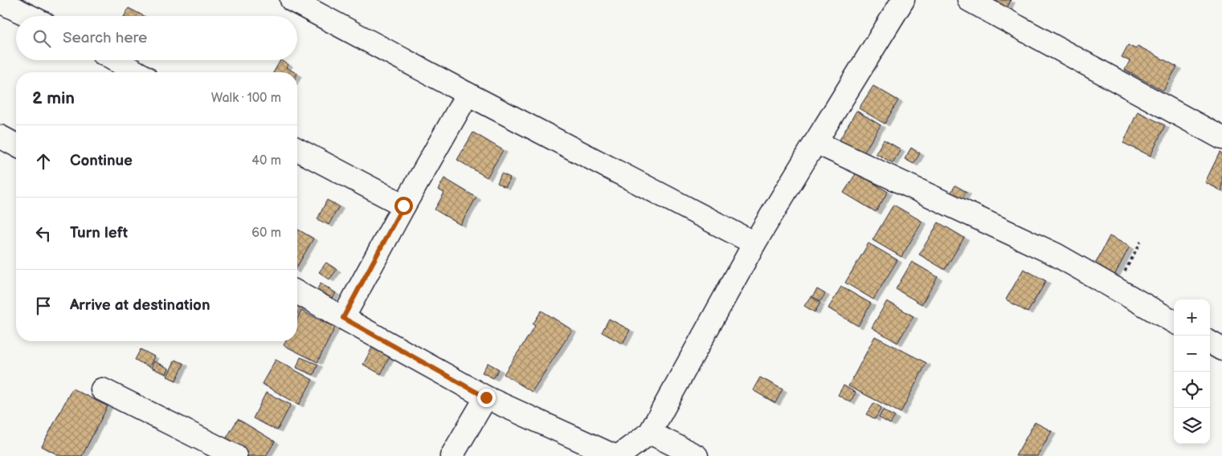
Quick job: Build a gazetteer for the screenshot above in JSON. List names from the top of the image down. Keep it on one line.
{"page":{"search":"Search here","heading":["2 min","Walk · 100 m"],"list":[["Continue","40 m"],["Turn left","60 m"],"Arrive at destination"],"map_buttons":["+","−"]}}
